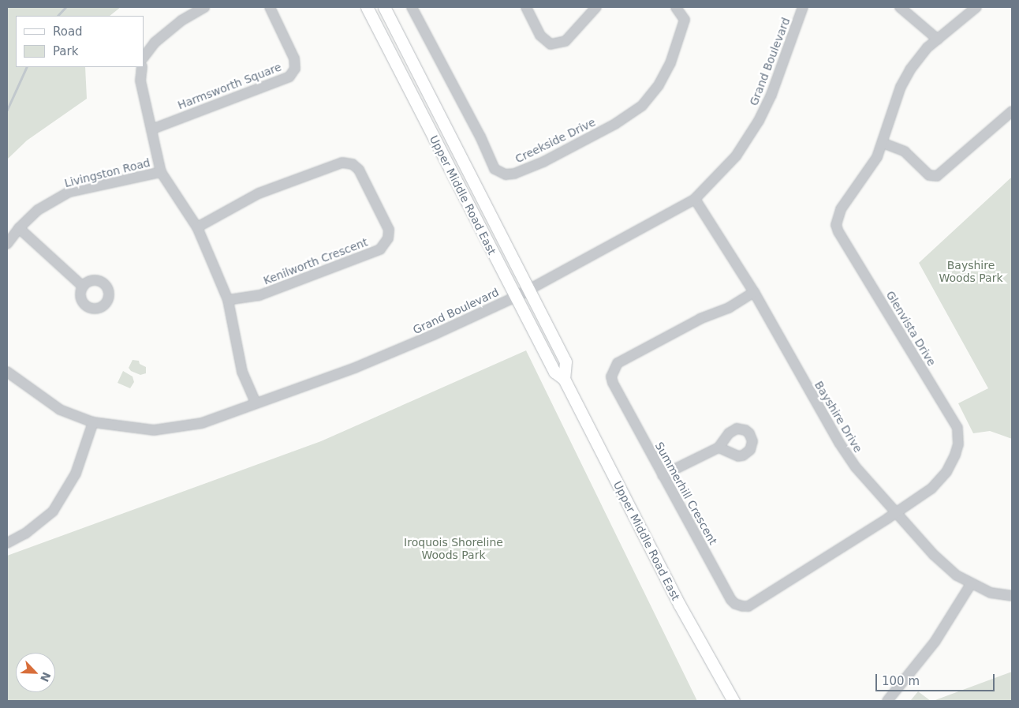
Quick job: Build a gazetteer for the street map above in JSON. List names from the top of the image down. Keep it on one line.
{"streets":{"main road":["Upper Middle Road East"],"street":["Grand Boulevard","Harmsworth Square","Creekside Drive","Livingston Road","Kenilworth Crescent","Glenvista Drive","Bayshire Drive","Summerhill Crescent"]},"crossings":[["Grand Boulevard","Upper Middle Road East"],["Grand Boulevard","Bayshire Drive"],["Glenvista Drive","Bayshire Drive"],["Glenvista Drive","Summerhill Crescent"],["Bayshire Drive","Summerhill Crescent"]],"parks":["Bayshire Woods Park","Iroquois Shoreline Woods Park"],"legend":["Road","Park"],"scale_bar":"100 m","north":"bottom right"}
